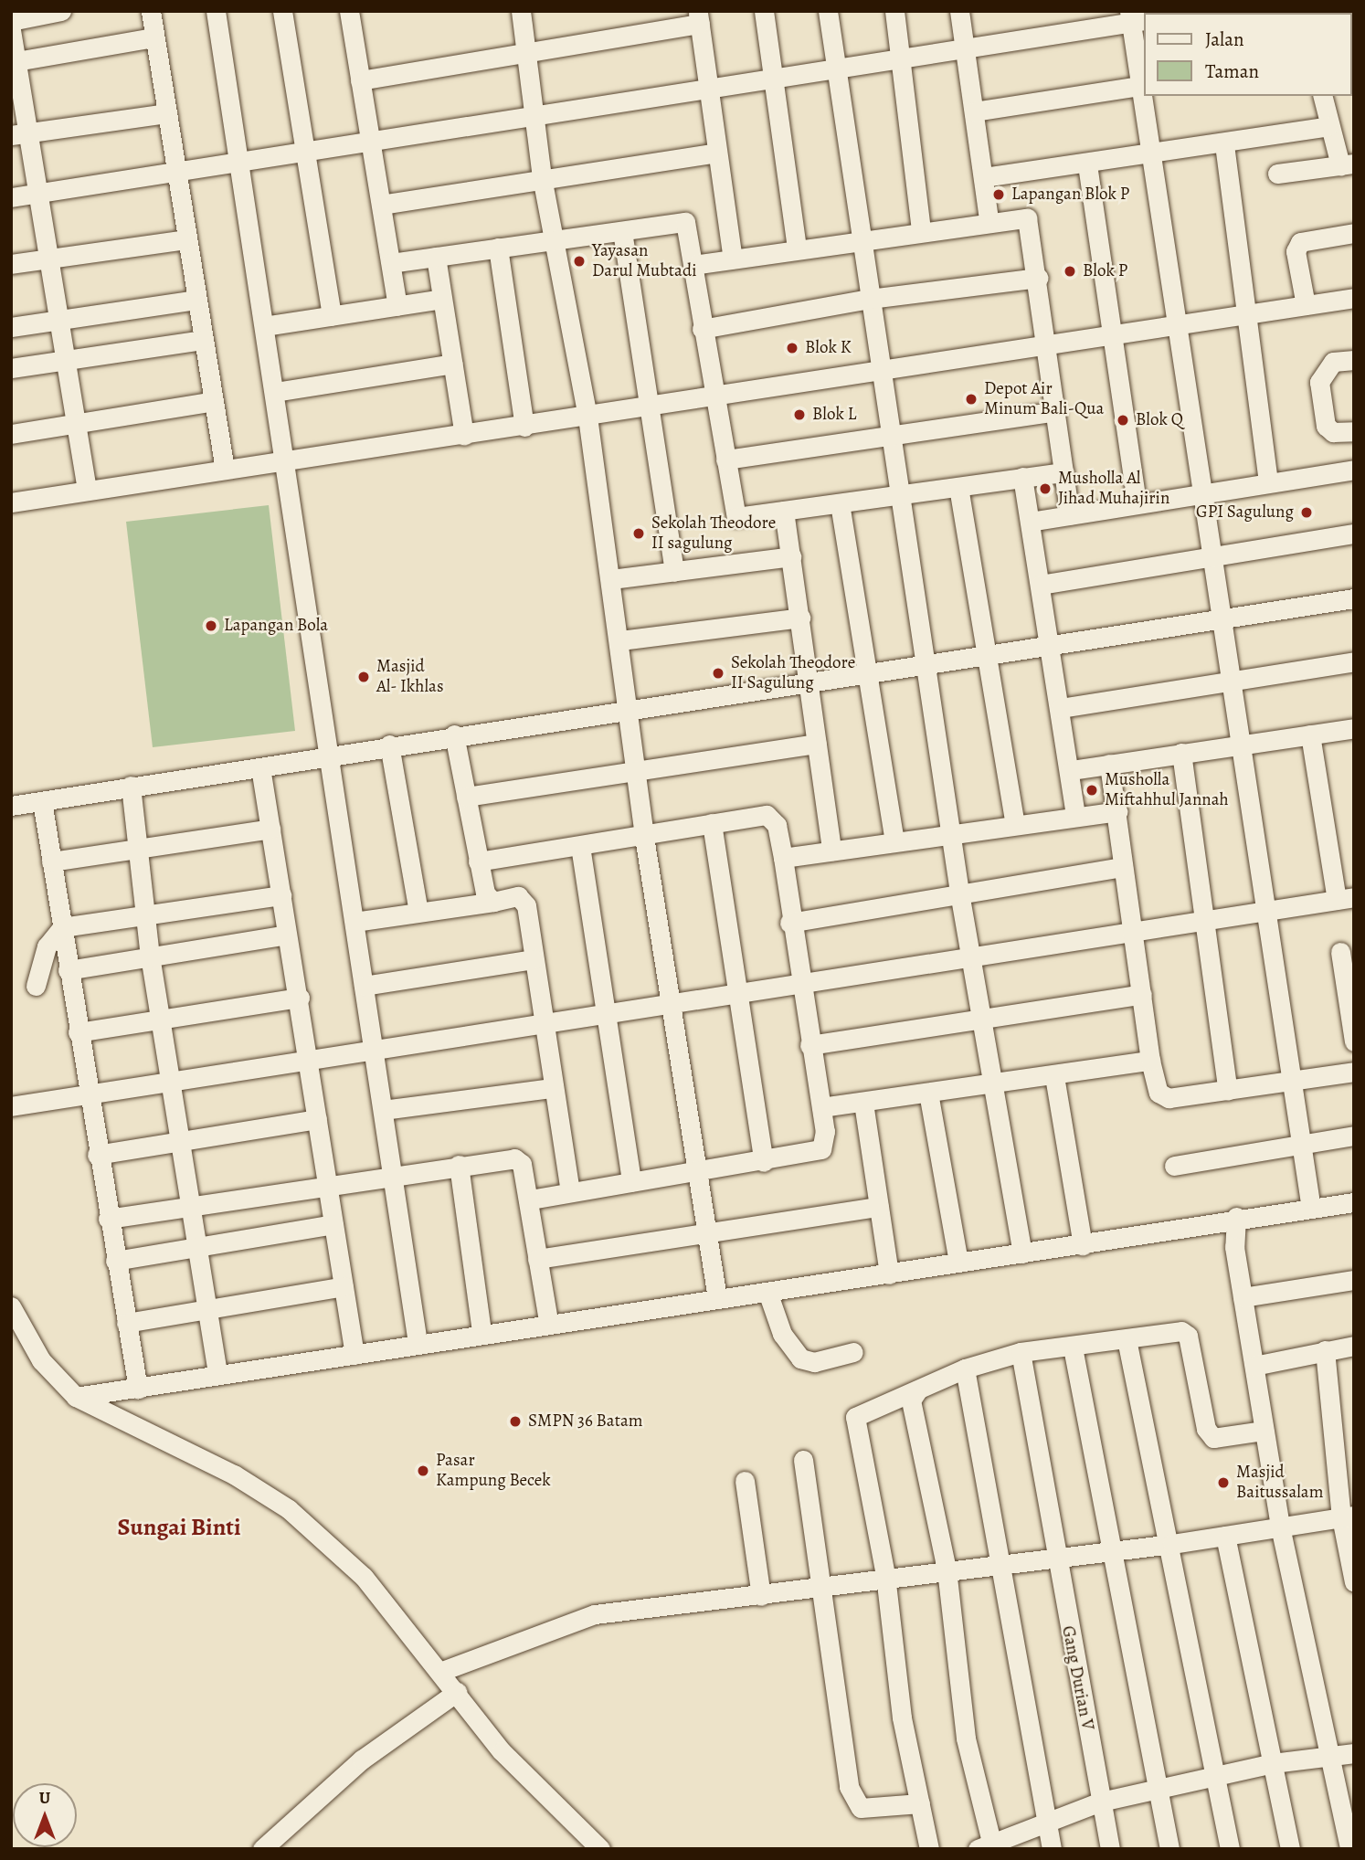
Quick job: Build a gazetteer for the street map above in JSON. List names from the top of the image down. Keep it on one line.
{"streets":{"street":["Gang Durian V"]},"districts":["Sungai Binti"],"places":["Lapangan Blok P","Yayasan Darul Mubtadi","Blok P","Blok K","Depot Air Minum Bali-Qua","Blok L","Blok Q","Musholla Al Jihad Muhajirin","GPI Sagulung","Sekolah Theodore II sagulung","Lapangan Bola","Sekolah Theodore II Sagulung","Masjid Al- Ikhlas","Musholla Miftahhul Jannah","SMPN 36 Batam","Pasar Kampung Becek","Masjid Baitussalam"],"legend":["Jalan","Taman"],"north":"top"}
